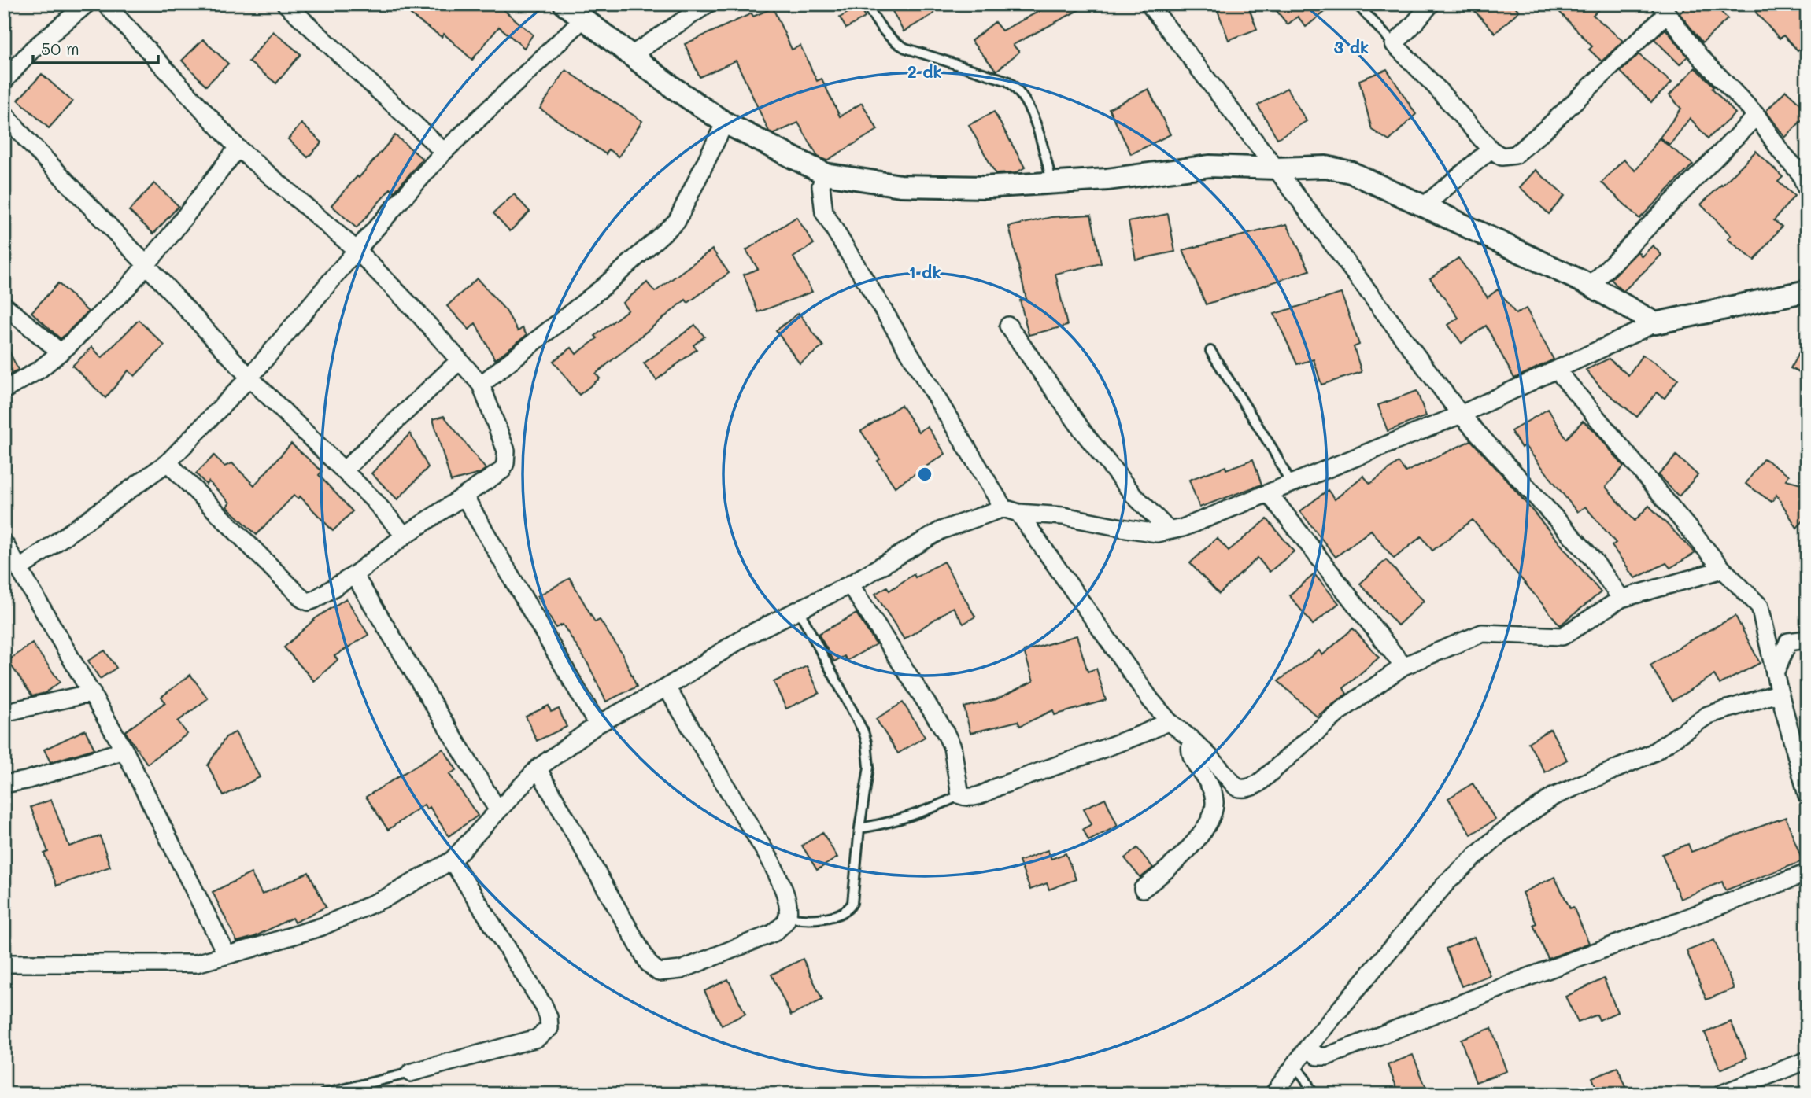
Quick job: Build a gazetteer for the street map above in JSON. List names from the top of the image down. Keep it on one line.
{"scale_bar":"50 m","rings":["3 dk","2 dk","1 dk"]}
